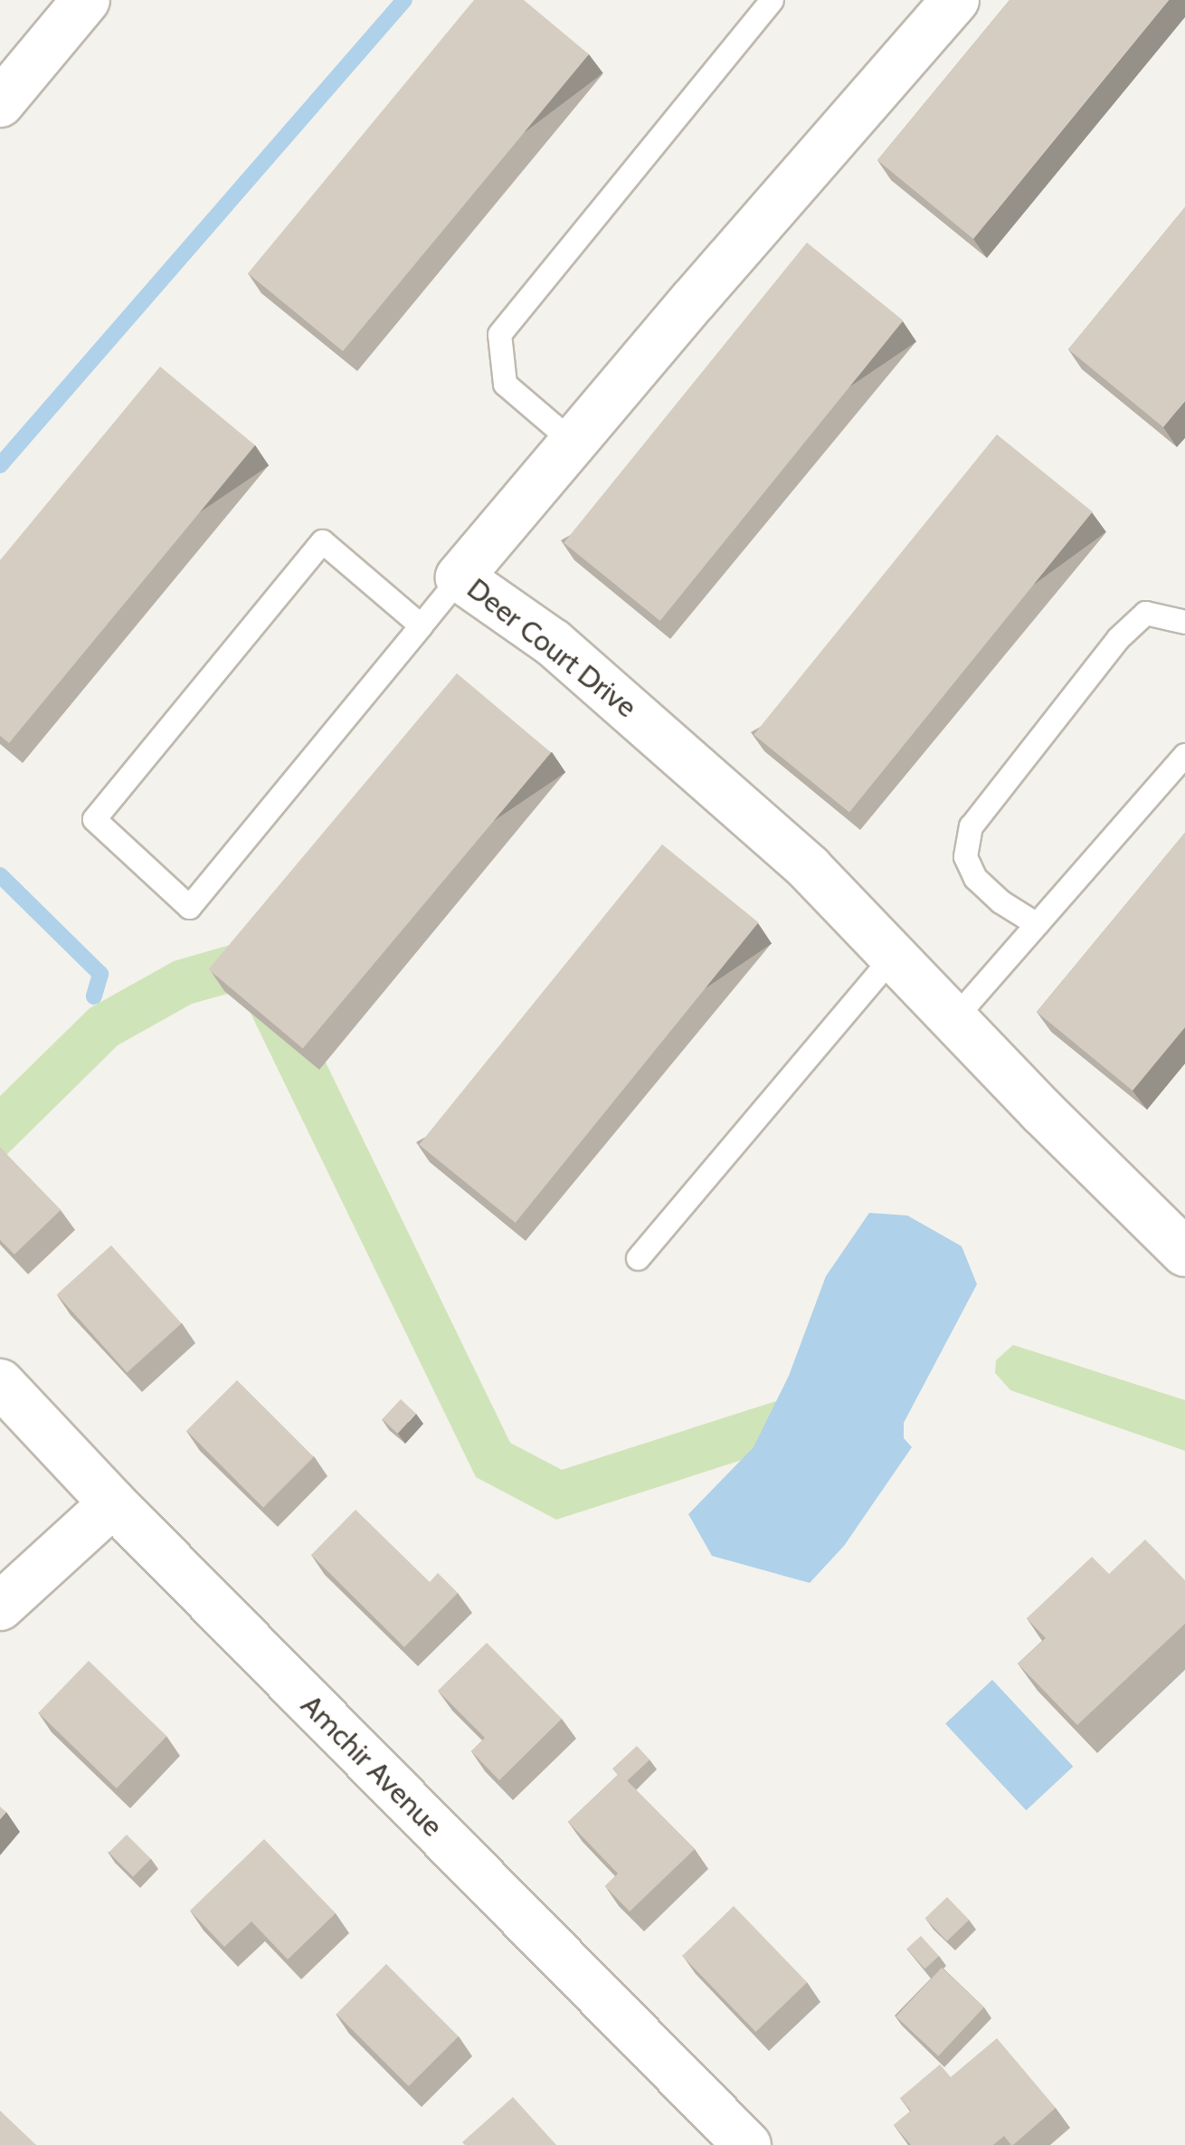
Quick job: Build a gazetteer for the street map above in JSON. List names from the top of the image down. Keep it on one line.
{"streets":{"street":["Deer Court Drive","Amchir Avenue"]}}
